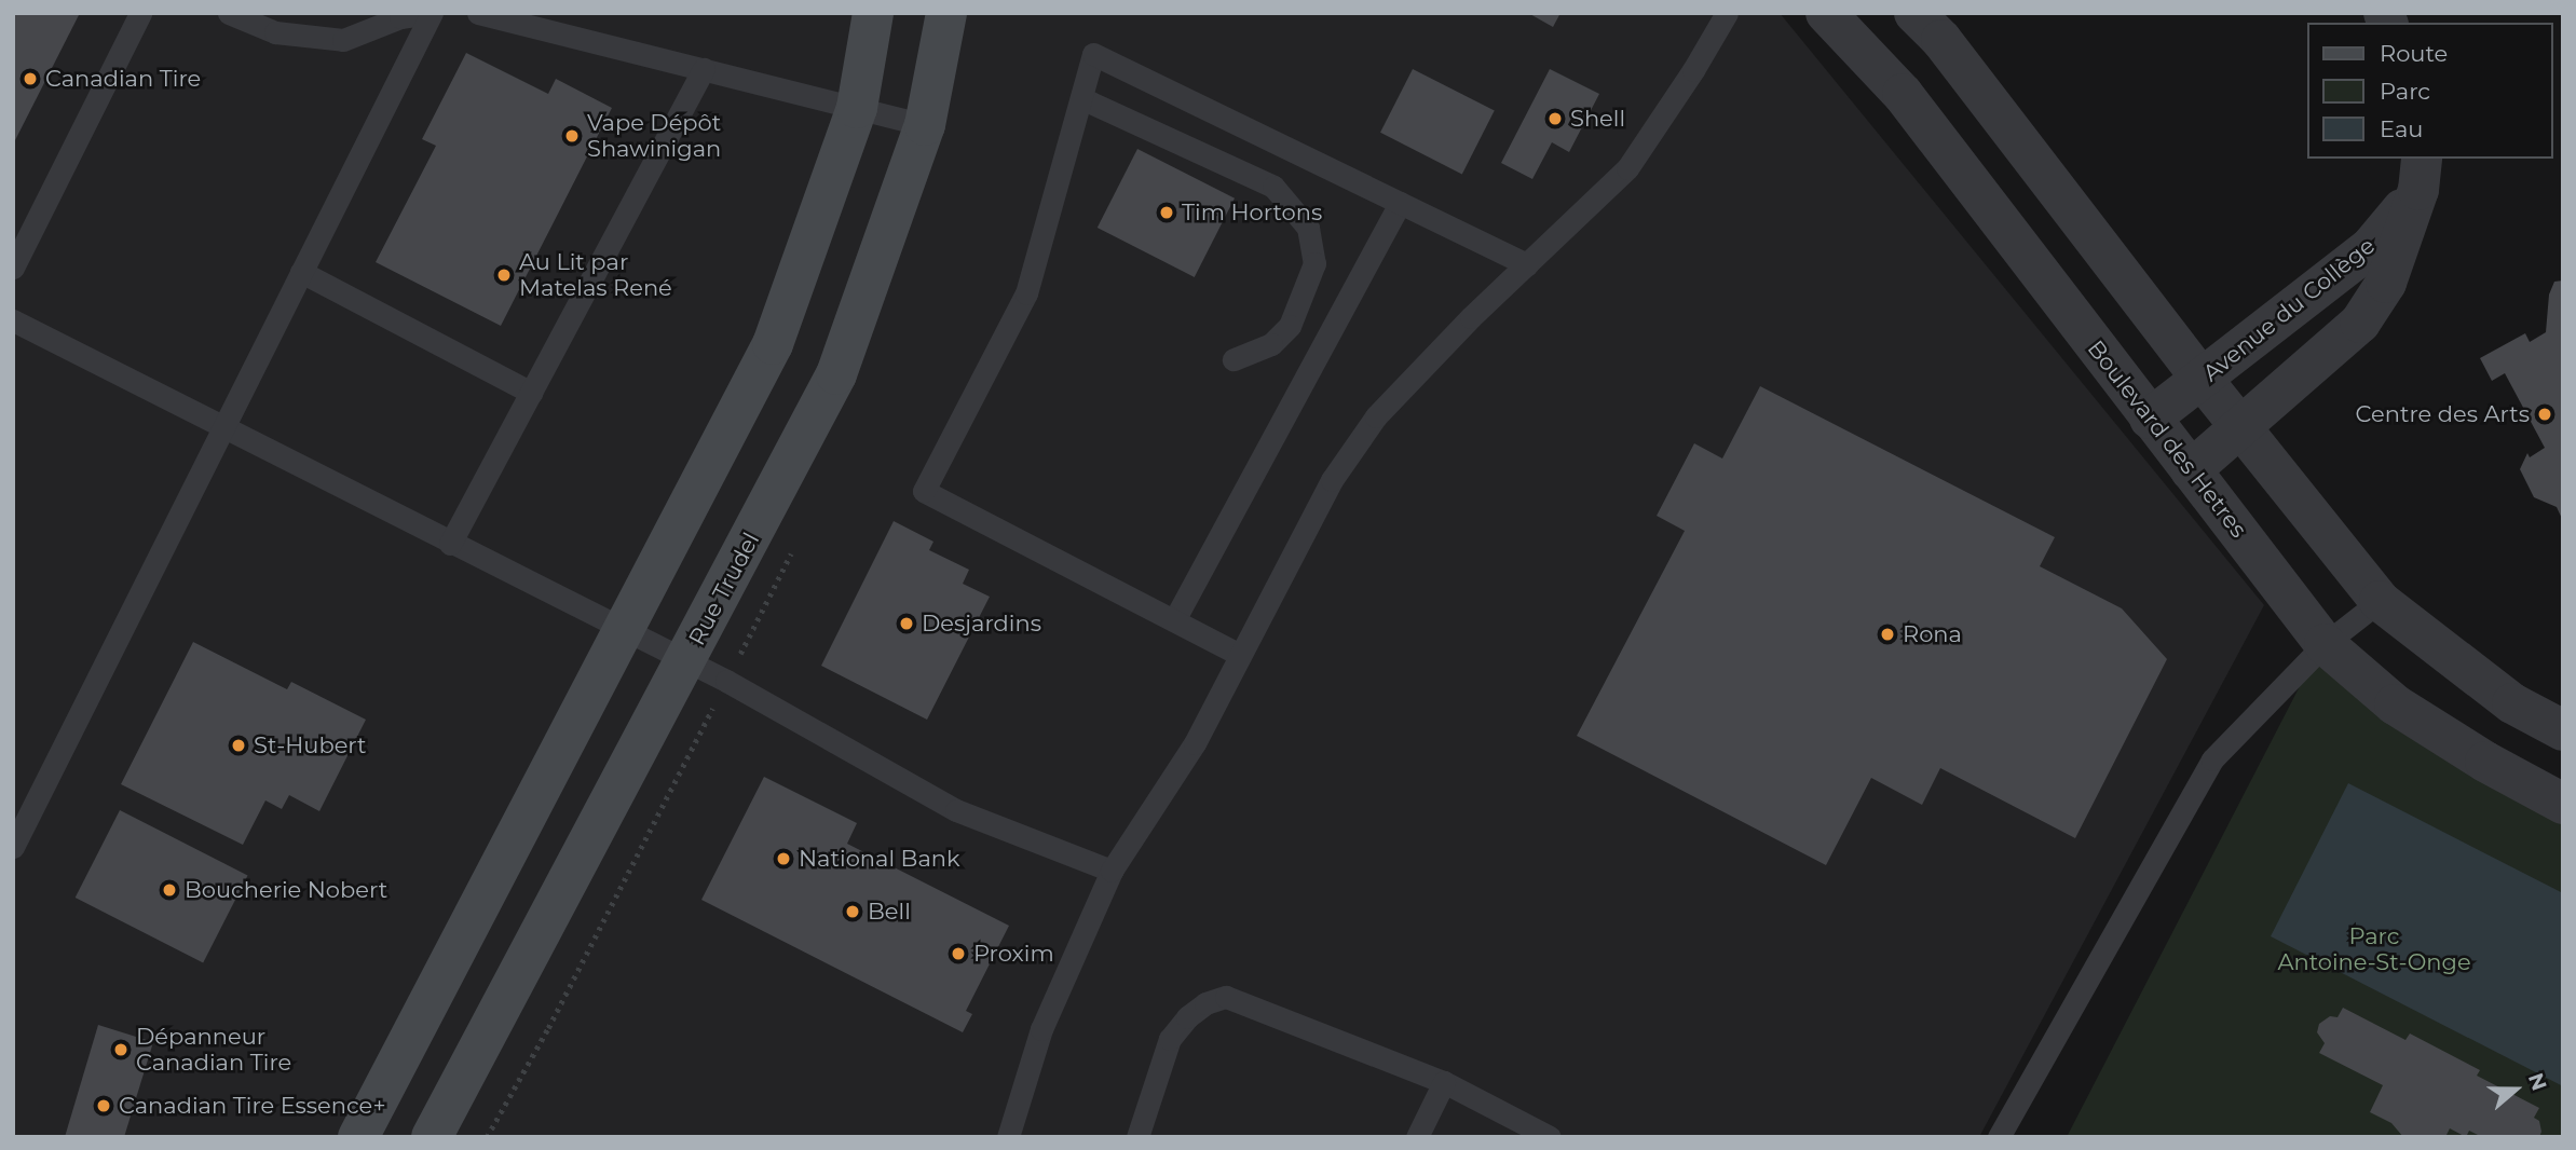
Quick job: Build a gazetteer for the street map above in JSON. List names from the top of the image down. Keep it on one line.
{"streets":{"main road":["Rue Trudel"],"street":["Avenue du Collège","Boulevard des Hetres"]},"crossings":[["Avenue du Collège","Boulevard des Hetres"]],"parks":["Parc Antoine-St-Onge"],"places":["Canadian Tire","Shell","Vape Dépôt Shawinigan","Tim Hortons","Au Lit par Matelas René","Centre des Arts","Desjardins","Rona","St-Hubert","National Bank","Boucherie Nobert","Bell","Proxim","Dépanneur Canadian Tire","Canadian Tire Essence+"],"legend":["Route","Parc","Eau"],"north":"right"}
